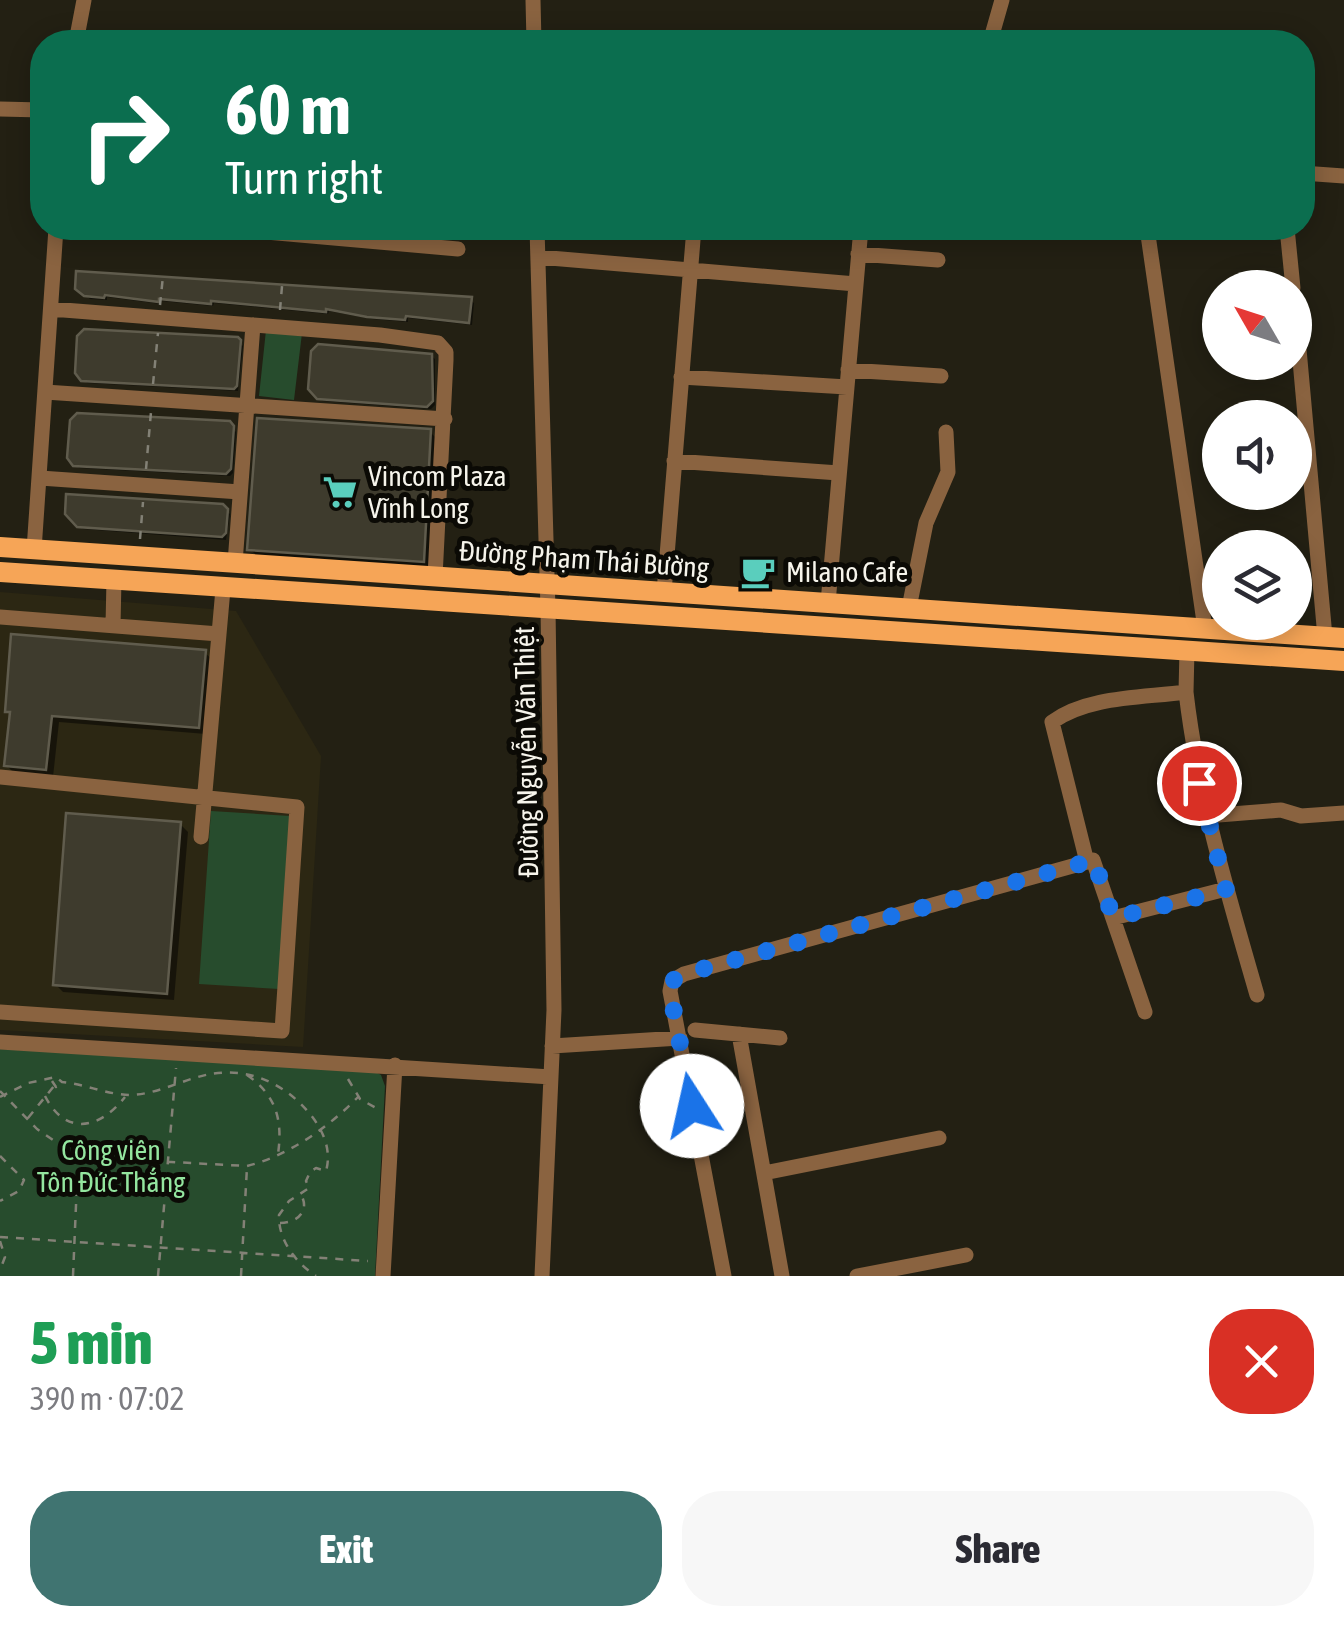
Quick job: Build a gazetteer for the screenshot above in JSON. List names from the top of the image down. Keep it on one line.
{"streets":{"main road":["Đường Phạm Thái Bường"],"street":["Đường Nguyễn Văn Thiệt"]},"crossings":[["Đường Phạm Thái Bường","Đường Nguyễn Văn Thiệt"]],"parks":["Công viên Tôn Đức Thắng"],"places":{"supermarket":["Vincom Plaza Vĩnh Long"],"cafe":["Milano Cafe"]},"north":"top left","page":{"turn":["60 m","Turn right"],"heading":["5 min","390 m · 07:02"],"buttons":["Exit","Share"]}}
